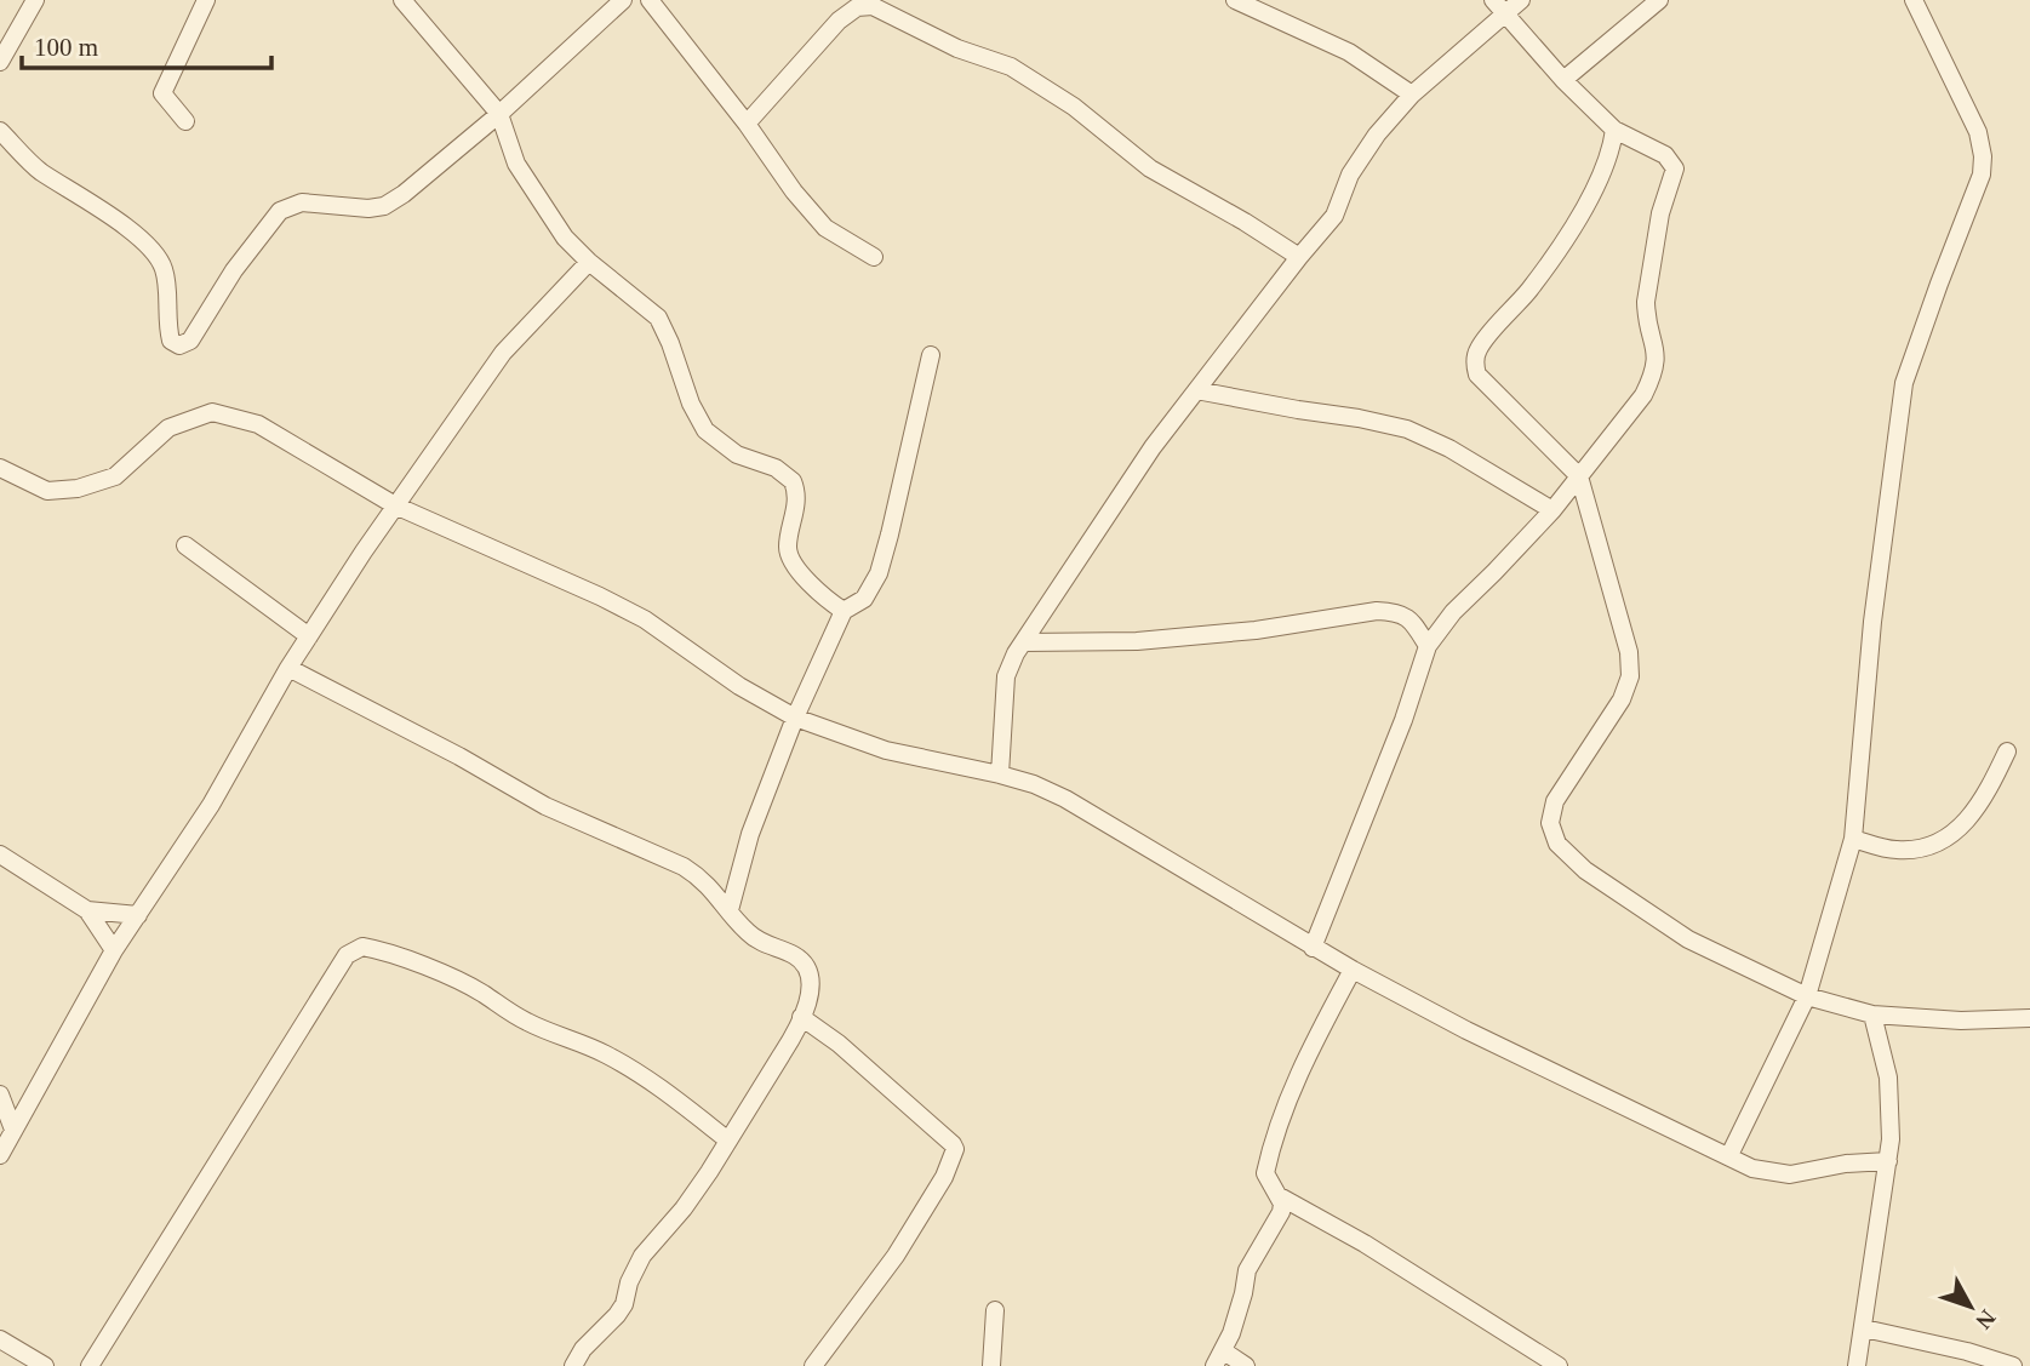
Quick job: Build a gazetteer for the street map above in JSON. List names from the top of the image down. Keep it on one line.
{"scale_bar":"100 m","north":"bottom right"}
